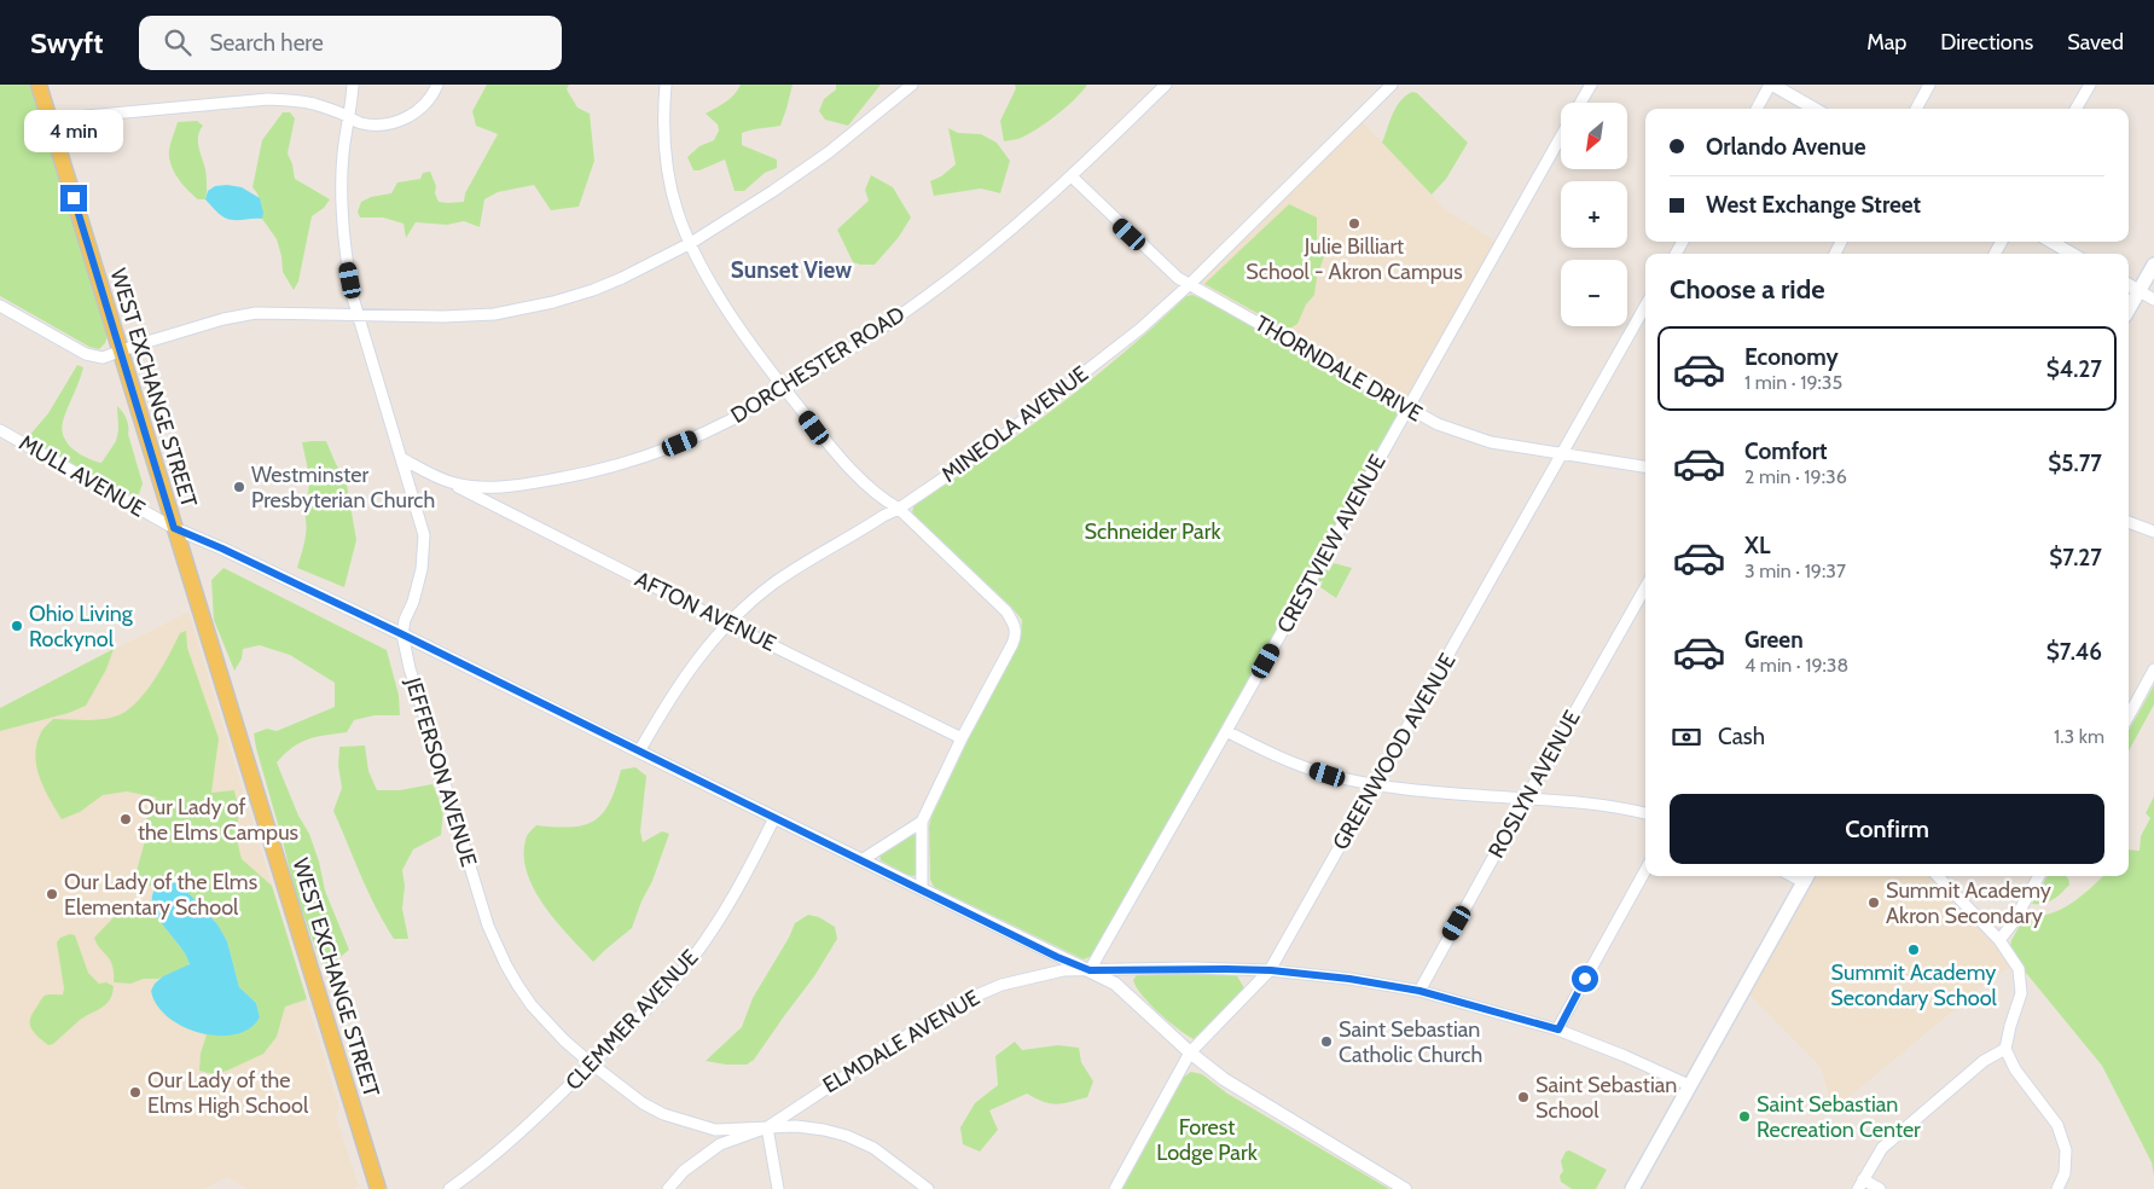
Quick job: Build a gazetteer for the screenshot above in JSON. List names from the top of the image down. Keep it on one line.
{"streets":{"main road":["WEST EXCHANGE STREET"],"street":["DORCHESTER ROAD","THORNDALE DRIVE","MINEOLA AVENUE","MULL AVENUE","CRESTVIEW AVENUE","AFTON AVENUE","GREENWOOD AVENUE","JEFFERSON AVENUE","ROSLYN AVENUE","CLEMMER AVENUE","ELMDALE AVENUE"]},"crossings":[["DORCHESTER ROAD","THORNDALE DRIVE"],["DORCHESTER ROAD","AFTON AVENUE"],["DORCHESTER ROAD","JEFFERSON AVENUE"],["THORNDALE DRIVE","MINEOLA AVENUE"],["THORNDALE DRIVE","CRESTVIEW AVENUE"],["THORNDALE DRIVE","GREENWOOD AVENUE"],["WEST EXCHANGE STREET","MULL AVENUE"],["MINEOLA AVENUE","MULL AVENUE"],["MINEOLA AVENUE","AFTON AVENUE"],["MULL AVENUE","CRESTVIEW AVENUE"],["MULL AVENUE","GREENWOOD AVENUE"],["MULL AVENUE","JEFFERSON AVENUE"],["MULL AVENUE","CLEMMER AVENUE"],["MULL AVENUE","ELMDALE AVENUE"],["CRESTVIEW AVENUE","ELMDALE AVENUE"],["GREENWOOD AVENUE","ELMDALE AVENUE"],["JEFFERSON AVENUE","CLEMMER AVENUE"],["JEFFERSON AVENUE","ELMDALE AVENUE"],["ROSLYN AVENUE","ELMDALE AVENUE"]],"districts":["Sunset View"],"parks":["Schneider Park","Forest Lodge Park"],"places":["Julie Billiart School - Akron Campus","Westminster Presbyterian Church","Ohio Living Rockynol","Our Lady of the Elms Campus","Our Lady of the Elms Elementary School","Summit Academy Akron Secondary","Summit Academy Secondary School","Saint Sebastian Catholic Church","Our Lady of the Elms High School","Saint Sebastian School","Saint Sebastian Recreation Center"],"north":"bottom left","page":{"header":"Swyft","search":"Search here","nav":["Map","Directions","Saved"],"map_buttons":["+","−"],"banner":["Orlando Avenue","West Exchange Street"],"bubble":"4 min","heading":"Choose a ride","list":[{"name":"Economy","note":"1 min · 19:35","value":"$4.27"},{"name":"Comfort","note":"2 min · 19:36","value":"$5.77"},{"name":"XL","note":"3 min · 19:37","value":"$7.27"},{"name":"Green","note":"4 min · 19:38","value":"$7.46"}],"pay":["Cash","1.3 km"],"buttons":"Confirm"}}
